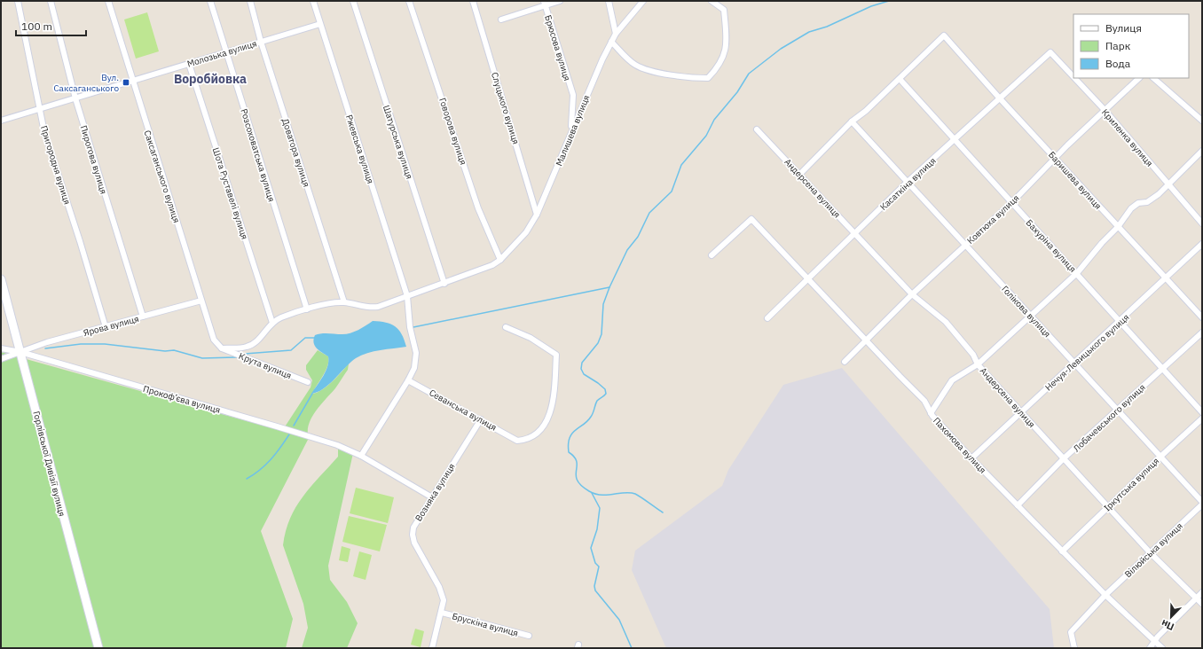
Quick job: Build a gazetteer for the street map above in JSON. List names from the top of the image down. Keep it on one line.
{"streets":{"main road":["Горлівської Дивізії вулиця"],"street":["Брюсова вулиця","Молозька вулиця","Слуцького вулиця","Малишева вулиця","Говорова вулиця","Криленка вулиця","Шатурська вулиця","Ржевська вулиця","Доватора вулиця","Розсоховатська вулиця","Пирогова вулиця","Пригородня вулиця","Саксаганського вулиця","Баришева вулиця","Касаткіна вулиця","Андерсена вулиця","Шота Руставелі вулиця","Ковтюха вулиця","Бахуріна вулиця","Голікова вулиця","Ярова вулиця","Нечуя-Левицького вулиця","Крута вулиця","Прокоф’єва вулиця","Севанська вулиця","Лобачевського вулиця","Пахомова вулиця","Іркутська вулиця","Возняка вулиця","Вілюйська вулиця","Брускіна вулиця"]},"crossings":[["Брюсова вулиця","Малишева вулиця"],["Молозька вулиця","Ржевська вулиця"],["Молозька вулиця","Доватора вулиця"],["Молозька вулиця","Розсоховатська вулиця"],["Молозька вулиця","Пирогова вулиця"],["Молозька вулиця","Пригородня вулиця"],["Молозька вулиця","Саксаганського вулиця"],["Молозька вулиця","Шота Руставелі вулиця"],["Слуцького вулиця","Малишева вулиця"],["Малишева вулиця","Говорова вулиця"],["Малишева вулиця","Шатурська вулиця"],["Малишева вулиця","Ржевська вулиця"],["Малишева вулиця","Доватора вулиця"],["Малишева вулиця","Розсоховатська вулиця"],["Малишева вулиця","Шота Руставелі вулиця"],["Криленка вулиця","Касаткіна вулиця"],["Криленка вулиця","Ковтюха вулиця"],["Пирогова вулиця","Ярова вулиця"],["Пригородня вулиця","Ярова вулиця"],["Саксаганського вулиця","Ярова вулиця"],["Саксаганського вулиця","Крута вулиця"],["Баришева вулиця","Касаткіна вулиця"],["Баришева вулиця","Ковтюха вулиця"],["Баришева вулиця","Бахуріна вулиця"],["Баришева вулиця","Нечуя-Левицького вулиця"],["Касаткіна вулиця","Андерсена вулиця"],["Касаткіна вулиця","Бахуріна вулиця"],["Касаткіна вулиця","Голікова вулиця"],["Касаткіна вулиця","Пахомова вулиця"],["Андерсена вулиця","Ковтюха вулиця"],["Андерсена вулиця","Нечуя-Левицького вулиця"],["Андерсена вулиця","Лобачевського вулиця"],["Андерсена вулиця","Іркутська вулиця"],["Андерсена вулиця","Вілюйська вулиця"],["Ковтюха вулиця","Бахуріна вулиця"],["Ковтюха вулиця","Голікова вулиця"],["Ковтюха вулиця","Пахомова вулиця"],["Бахуріна вулиця","Нечуя-Левицького вулиця"],["Бахуріна вулиця","Лобачевського вулиця"],["Голікова вулиця","Нечуя-Левицького вулиця"],["Голікова вулиця","Лобачевського вулиця"],["Голікова вулиця","Іркутська вулиця"],["Голікова вулиця","Вілюйська вулиця"],["Ярова вулиця","Прокоф’єва вулиця"],["Ярова вулиця","Горлівської Дивізії вулиця"],["Нечуя-Левицького вулиця","Пахомова вулиця"],["Прокоф’єва вулиця","Горлівської Дивізії вулиця"],["Прокоф’єва вулиця","Возняка вулиця"],["Севанська вулиця","Возняка вулиця"],["Лобачевського вулиця","Пахомова вулиця"],["Пахомова вулиця","Іркутська вулиця"],["Пахомова вулиця","Вілюйська вулиця"],["Возняка вулиця","Брускіна вулиця"]],"districts":["Воробйовка"],"places":{"transit":["Вул. Саксаганського"]},"legend":["Вулиця","Парк","Вода"],"scale_bar":"100 m","north":"bottom left"}
